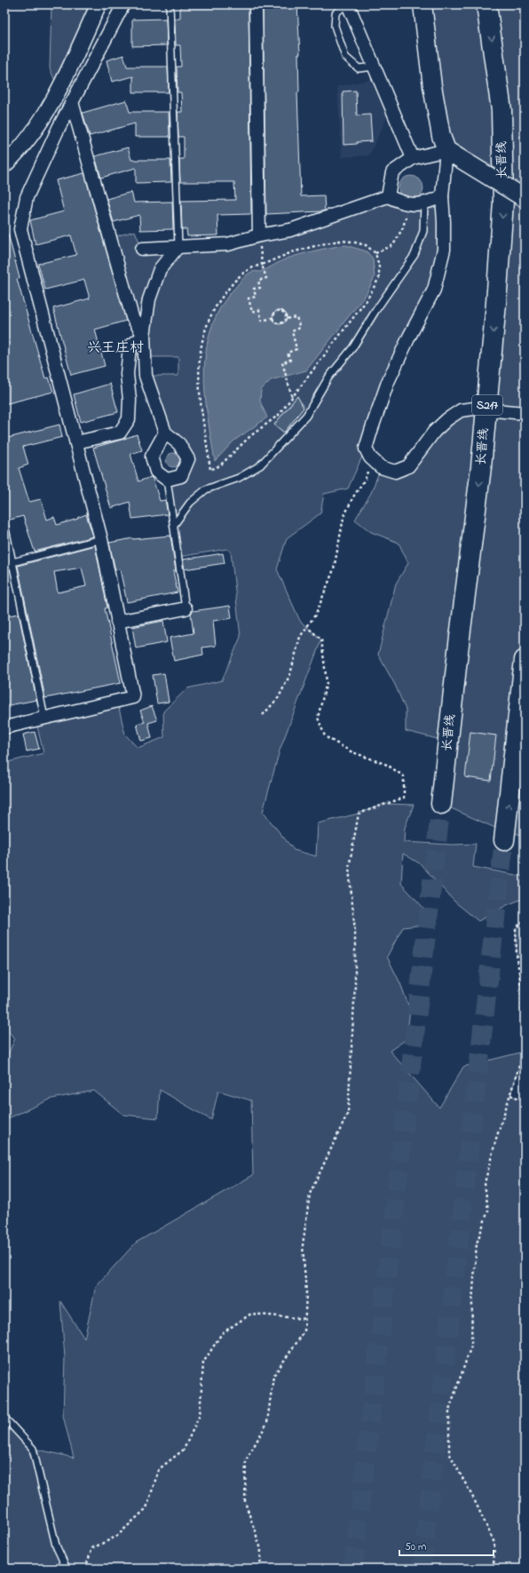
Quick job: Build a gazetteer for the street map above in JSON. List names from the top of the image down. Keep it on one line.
{"streets":{"main road":["长晋线","S217"]},"districts":["兴王庄村"],"scale_bar":"50 m"}
